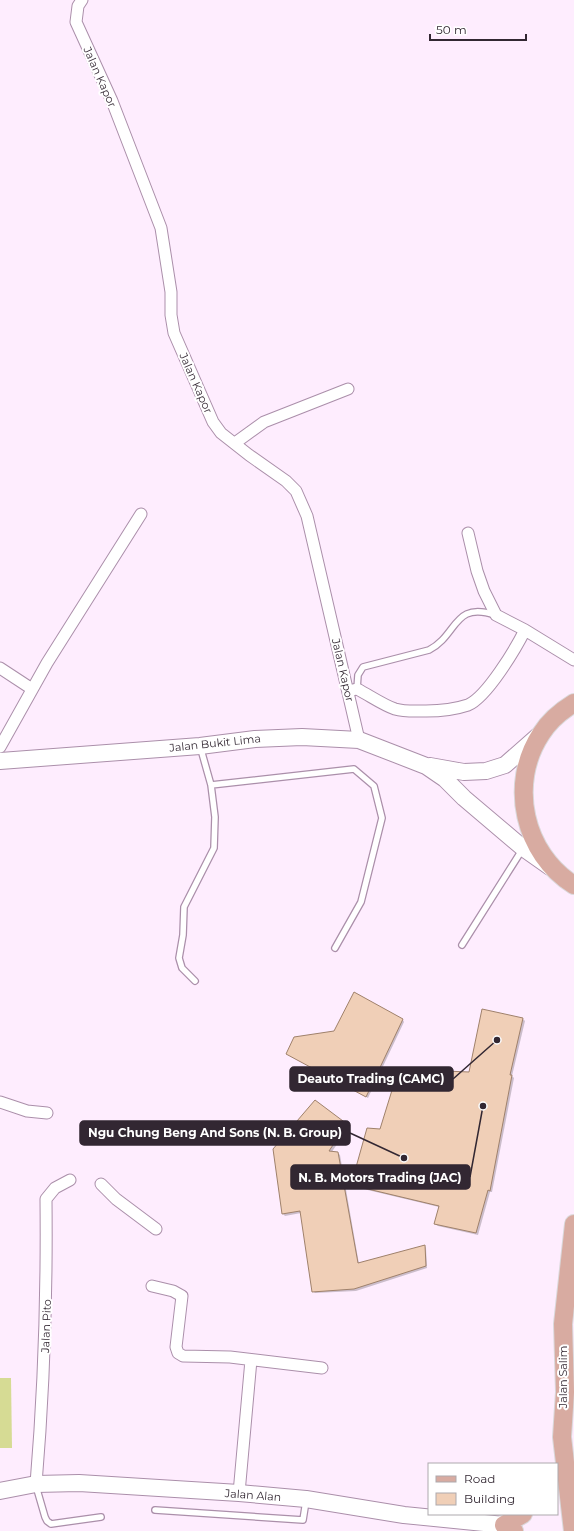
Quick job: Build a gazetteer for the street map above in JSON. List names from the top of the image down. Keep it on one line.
{"streets":{"main road":["Jalan Bukit Lima","Jalan Salim","Jalan Alan"],"street":["Jalan Kapor","Jalan Pito"]},"crossings":[["Jalan Kapor","Jalan Bukit Lima"],["Jalan Pito","Jalan Alan"]],"places":["Deauto Trading (CAMC)","N. B. Motors Trading (JAC)","Ngu Chung Beng And Sons (N. B. Group)"],"legend":["Road","Building"],"scale_bar":"50 m"}
